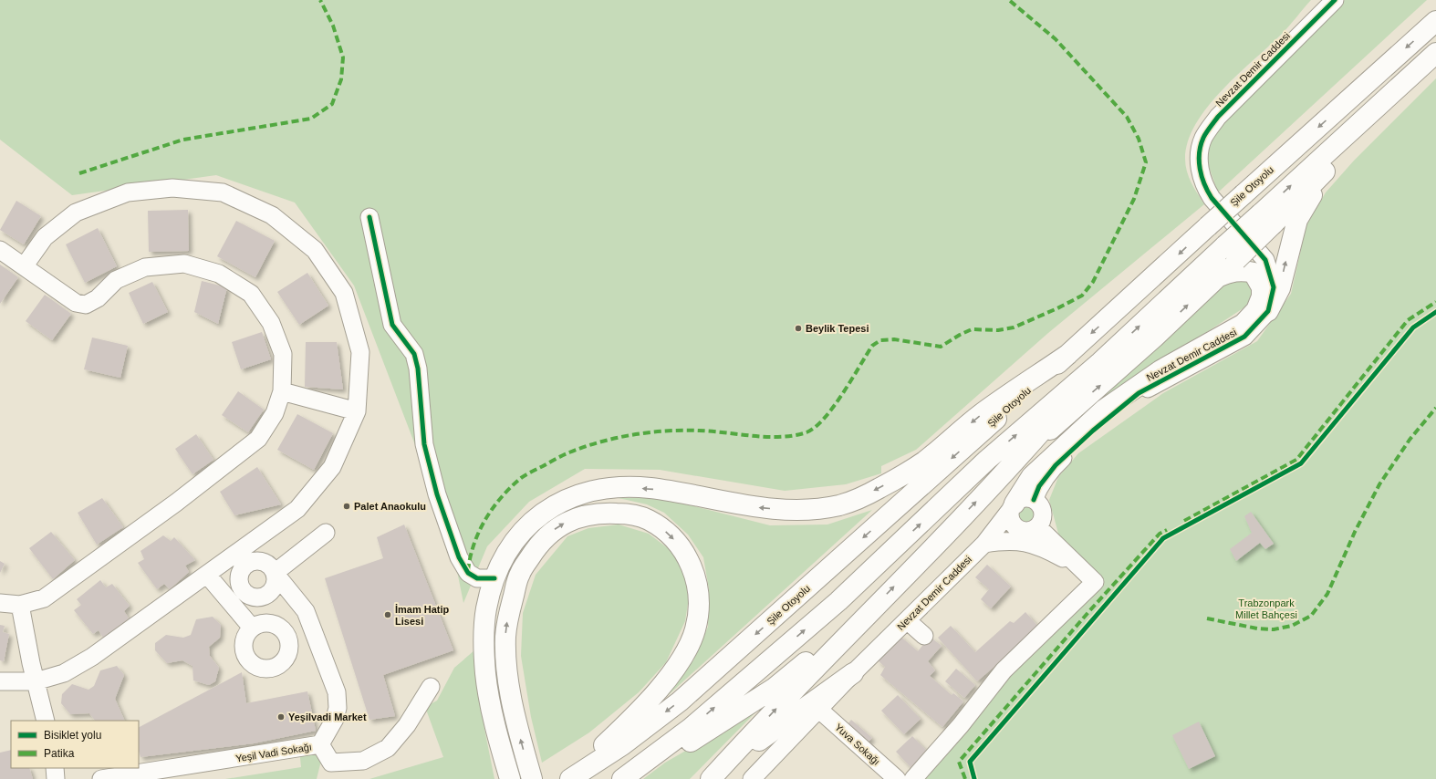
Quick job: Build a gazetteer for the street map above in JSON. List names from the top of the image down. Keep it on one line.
{"streets":{"highway":["Şile Otoyolu"],"street":["Nevzat Demir Caddesi","Yuva Sokağı","Yeşil Vadi Sokağı"]},"crossings":[["Nevzat Demir Caddesi","Yuva Sokağı"]],"parks":["Trabzonpark Millet Bahçesi"],"places":["Beylik Tepesi","Palet Anaokulu","İmam Hatip Lisesi","Yeşilvadi Market"],"legend":["Bisiklet yolu","Patika"]}
